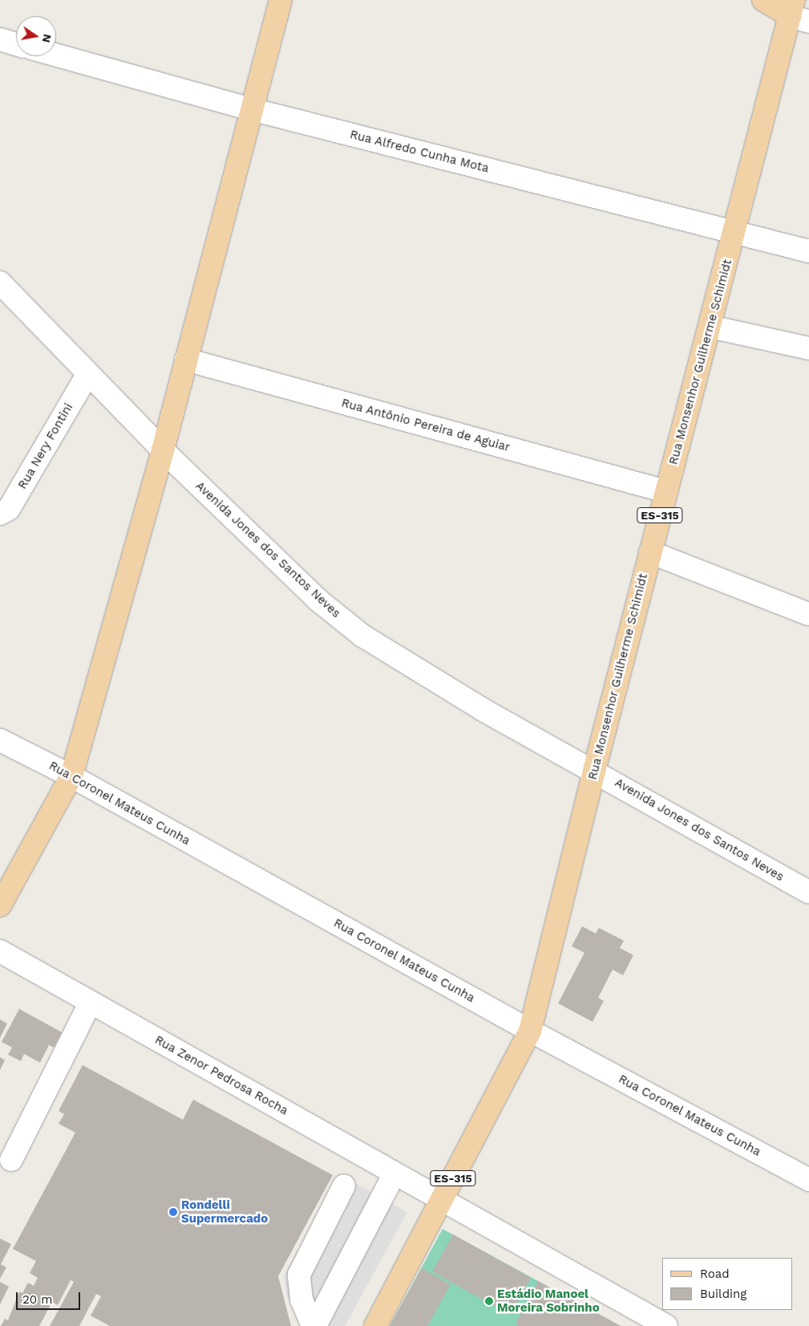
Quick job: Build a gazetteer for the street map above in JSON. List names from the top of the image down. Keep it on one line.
{"streets":{"main road":["Rua Monsenhor Guilherme Schimidt","ES-315"],"street":["Rua Alfredo Cunha Mota","Rua Antônio Pereira de Aguiar","Rua Nery Fontini","Avenida Jones dos Santos Neves","Rua Coronel Mateus Cunha","Rua Zenor Pedrosa Rocha"]},"crossings":[["Rua Alfredo Cunha Mota","Rua Monsenhor Guilherme Schimidt"],["Rua Monsenhor Guilherme Schimidt","Rua Antônio Pereira de Aguiar"],["Rua Monsenhor Guilherme Schimidt","Avenida Jones dos Santos Neves"],["Rua Monsenhor Guilherme Schimidt","Rua Coronel Mateus Cunha"],["Rua Monsenhor Guilherme Schimidt","Rua Zenor Pedrosa Rocha"],["Rua Nery Fontini","Avenida Jones dos Santos Neves"]],"places":["Rondelli Supermercado","Estádio Manoel Moreira Sobrinho"],"legend":["Road","Building"],"scale_bar":"20 m","north":"right"}
